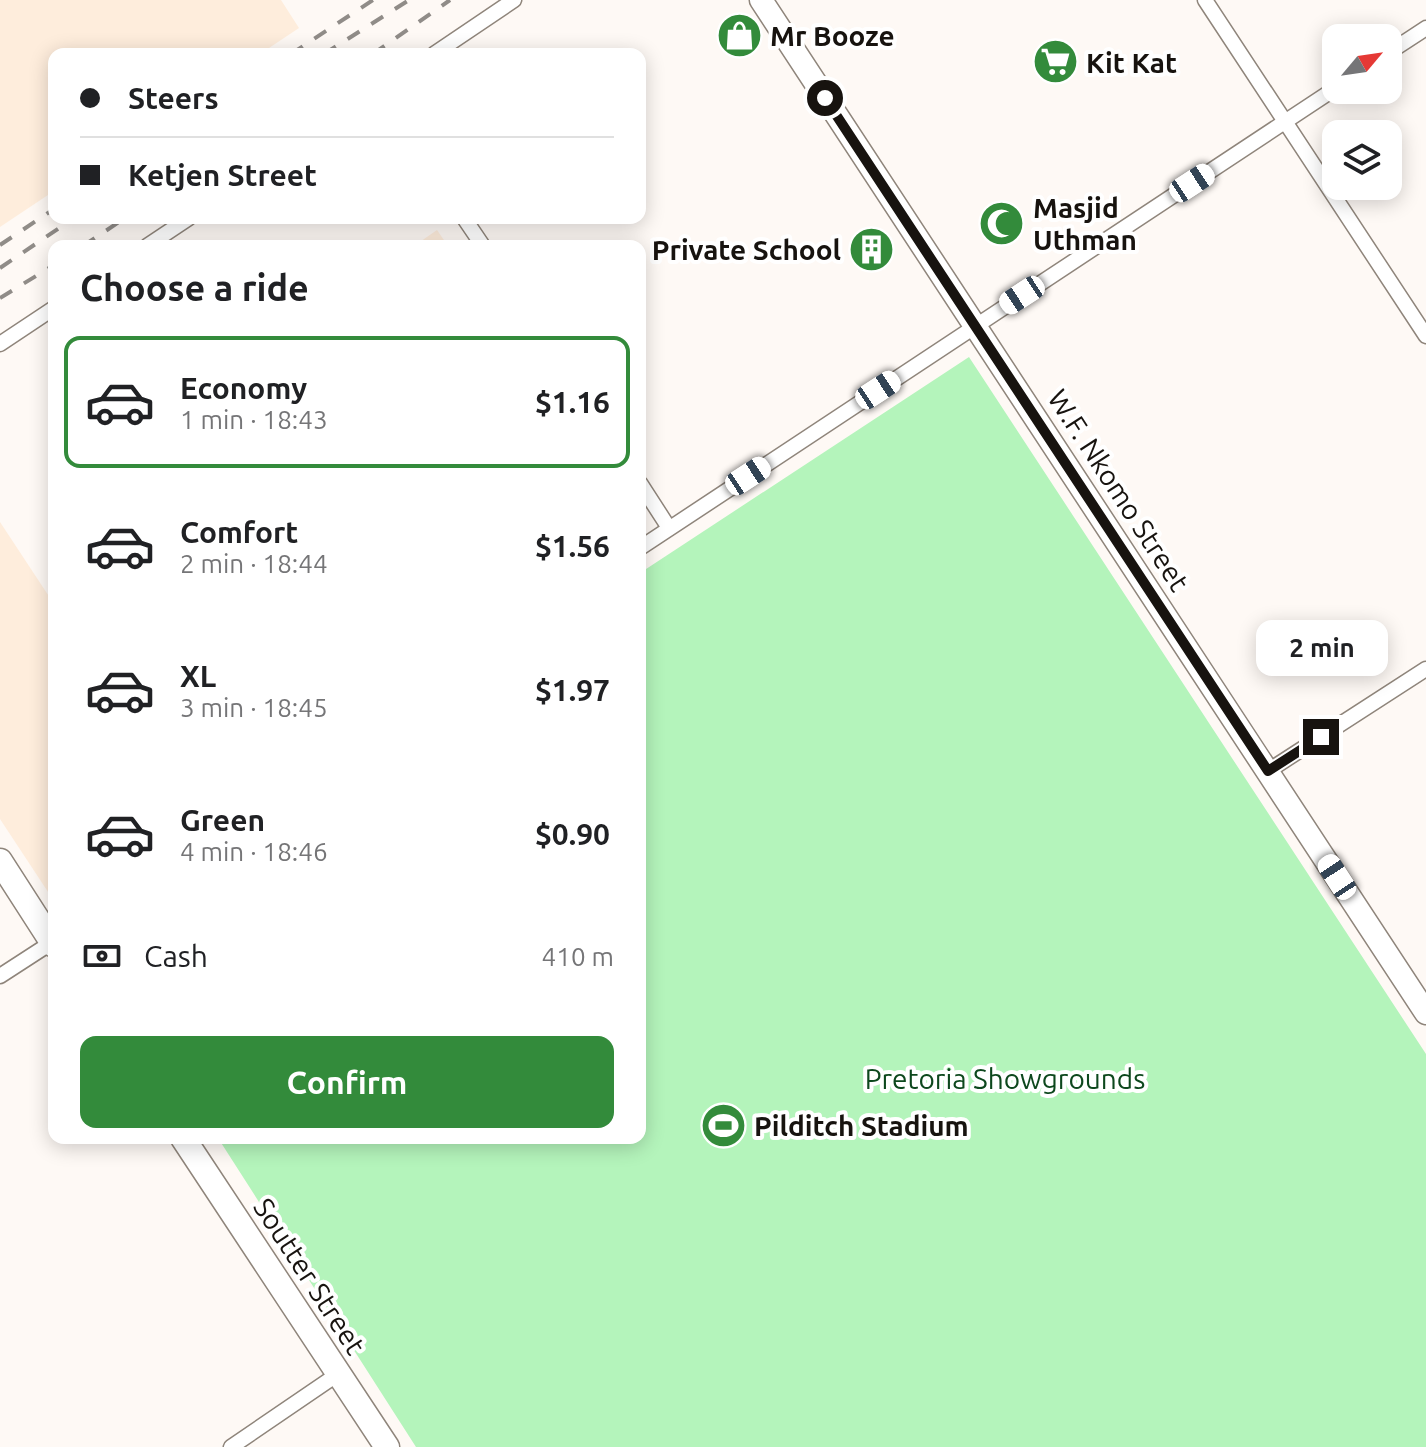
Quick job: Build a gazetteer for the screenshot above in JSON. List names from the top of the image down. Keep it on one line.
{"streets":{"main road":["W.F. Nkomo Street","Soutter Street"]},"parks":["Pretoria Showgrounds"],"places":{"shop":["Mr Booze"],"supermarket":["Kit Kat"],"mosque":["Masjid Uthman"],"building":["Private School"],"sports":["Pilditch Stadium"]},"north":"top right","page":{"banner":["Steers","Ketjen Street"],"heading":"Choose a ride","list":[{"name":"Economy","note":"1 min · 18:43","value":"$1.16"},{"name":"Comfort","note":"2 min · 18:44","value":"$1.56"},{"name":"XL","note":"3 min · 18:45","value":"$1.97"},{"name":"Green","note":"4 min · 18:46","value":"$0.90"}],"bubble":"2 min","pay":["Cash","410 m"],"buttons":"Confirm"}}
